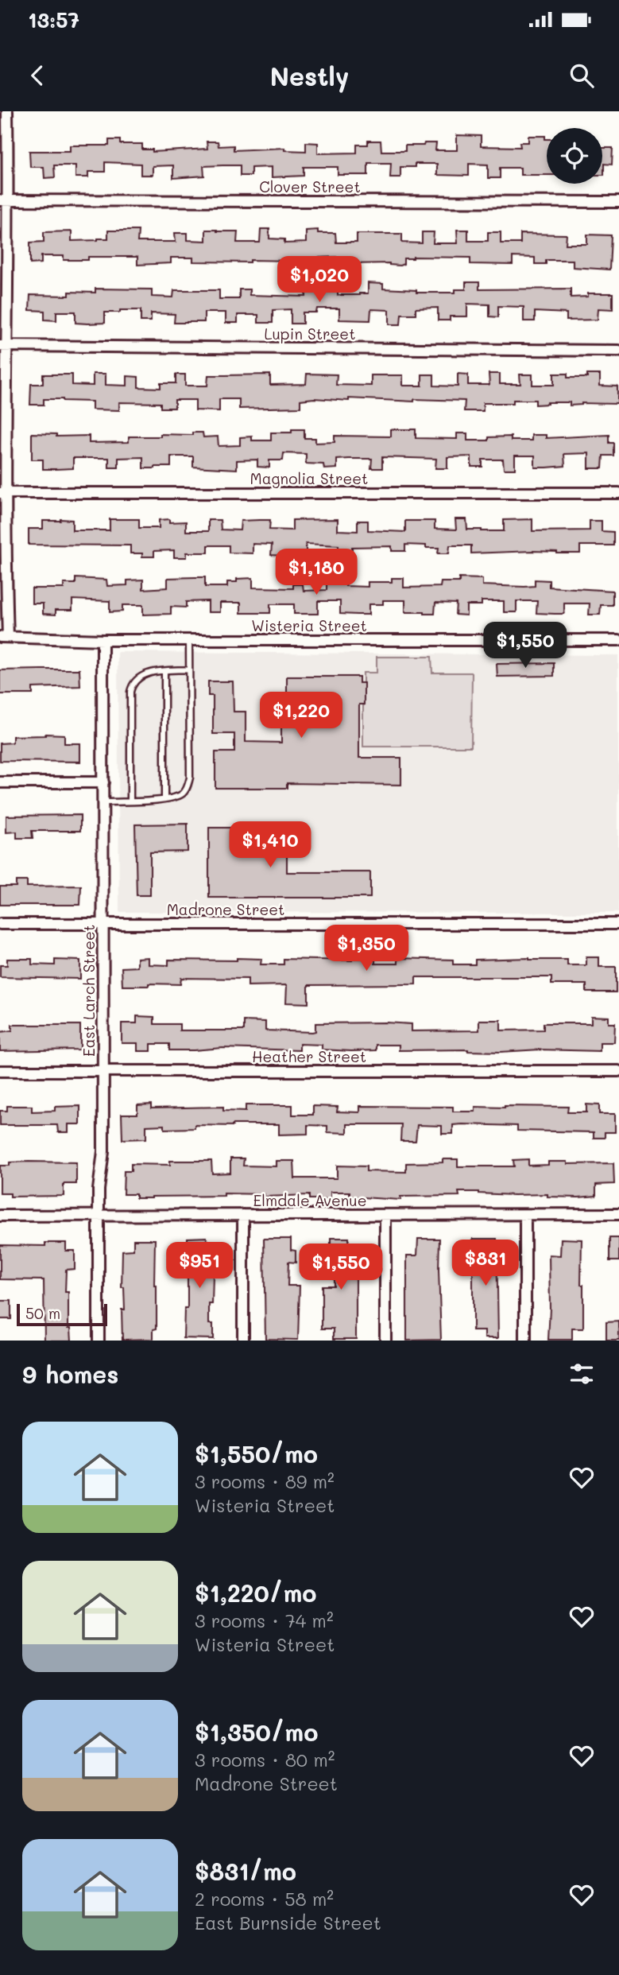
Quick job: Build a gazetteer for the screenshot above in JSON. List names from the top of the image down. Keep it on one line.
{"streets":{"street":["Clover Street","Lupin Street","Magnolia Street","Wisteria Street","Madrone Street","East Larch Street","Heather Street","Elmdale Avenue"]},"crossings":[["Wisteria Street","East Larch Street"],["Madrone Street","East Larch Street"],["East Larch Street","Heather Street"],["East Larch Street","Elmdale Avenue"]],"scale_bar":"50 m","page":{"status":"13:57","header":"Nestly","price":["$1,020","$1,180","$1,550","$1,220","$1,410","$1,350","$831","$951","$1,550"],"scale":"50 m","heading":"9 homes","list":[{"name":"$1,550/mo","note":"3 rooms · 89 m² · Wisteria Street"},{"name":"$1,220/mo","note":"3 rooms · 74 m² · Wisteria Street"},{"name":"$1,350/mo","note":"3 rooms · 80 m² · Madrone Street"},{"name":"$831/mo","note":"2 rooms · 58 m² · East Burnside Street"}]}}
